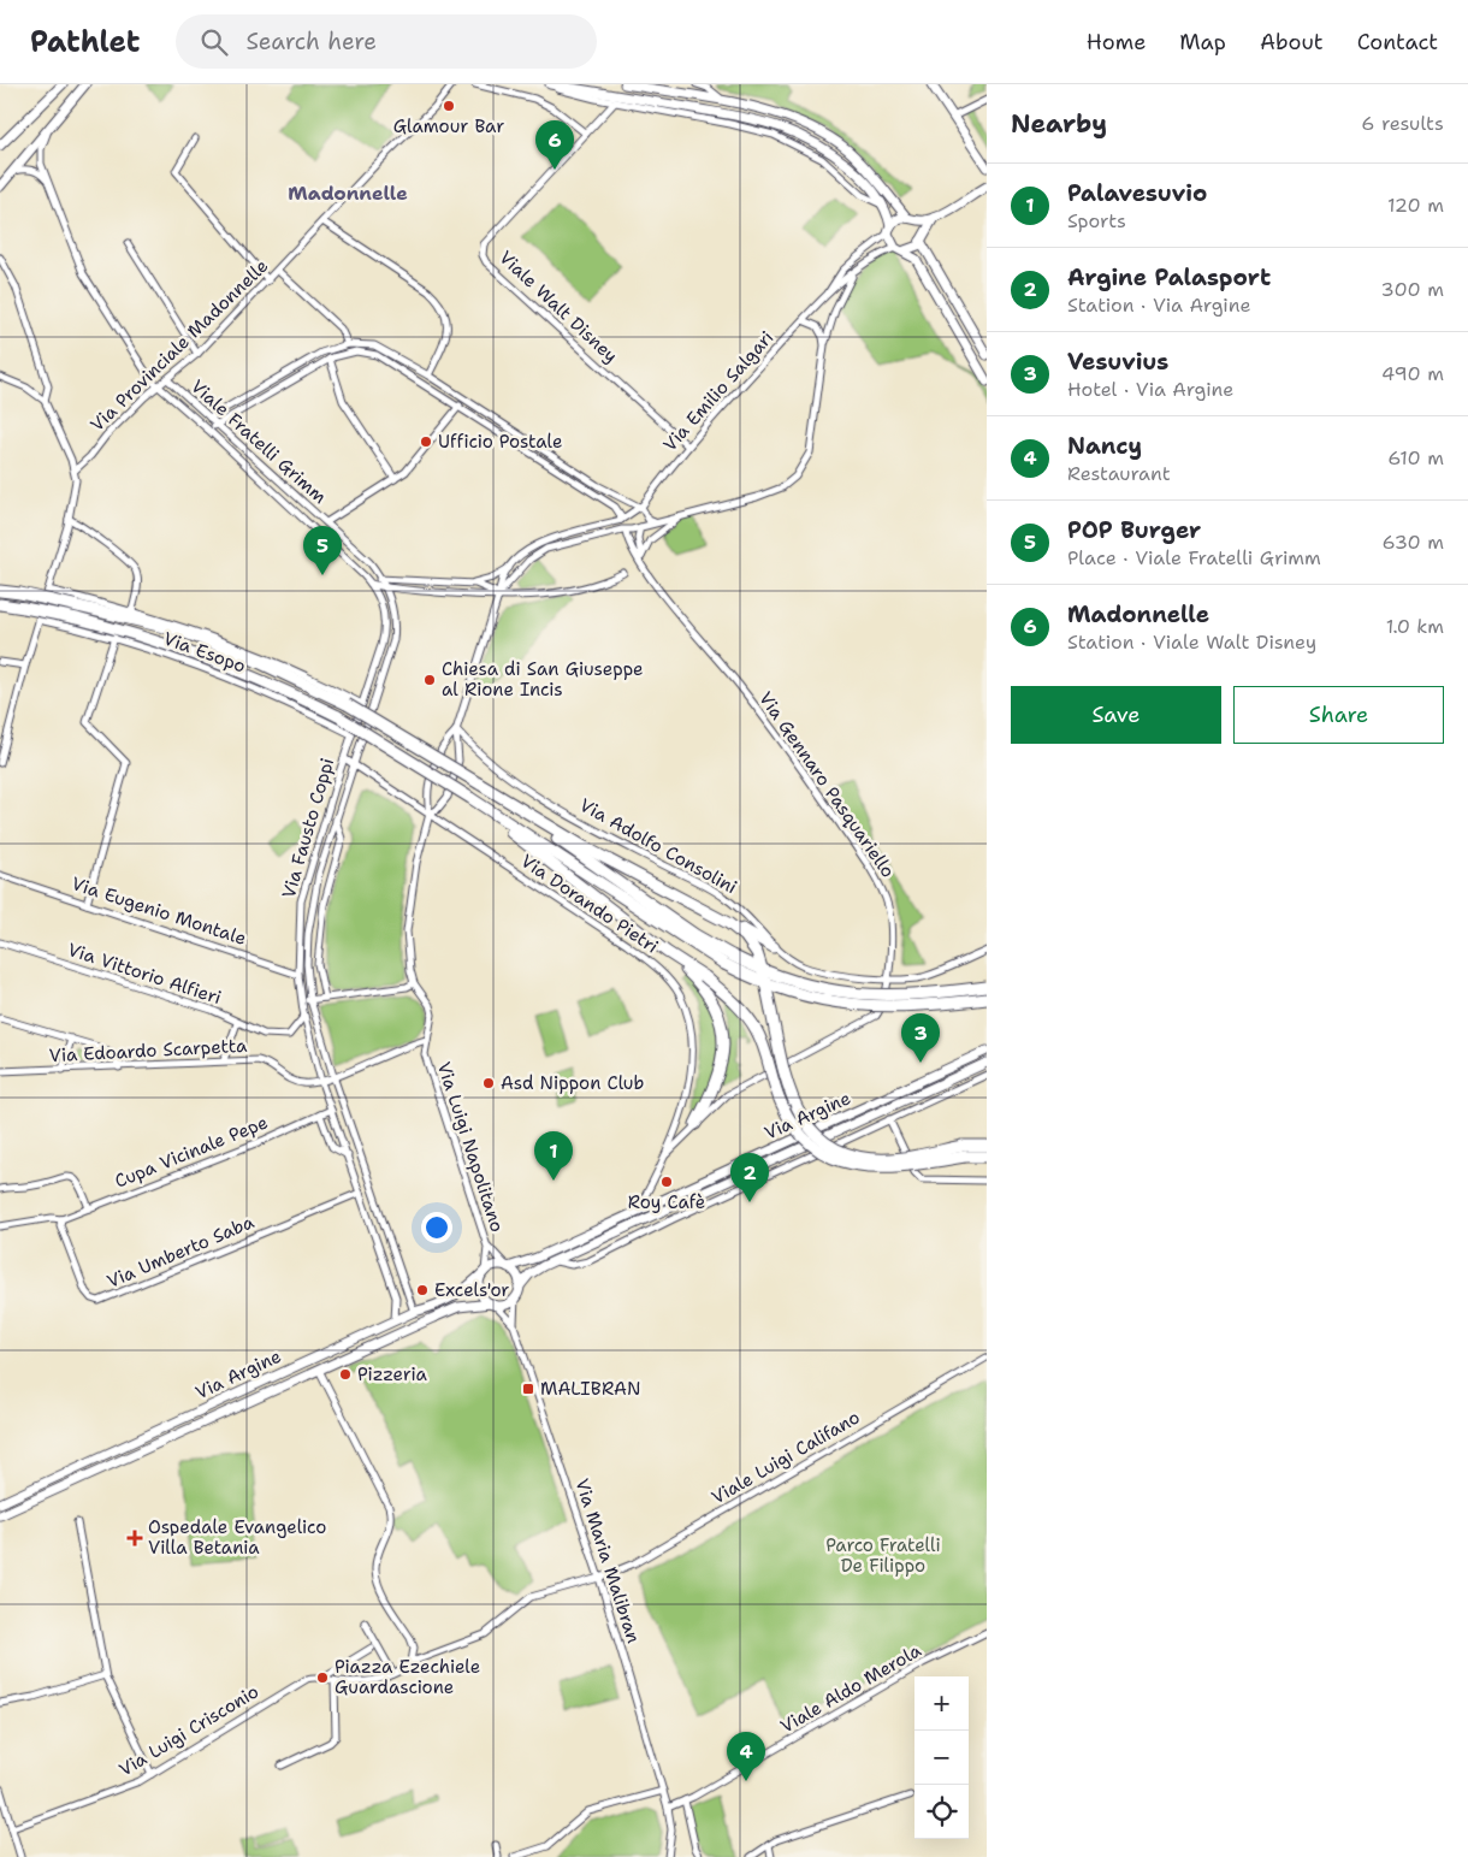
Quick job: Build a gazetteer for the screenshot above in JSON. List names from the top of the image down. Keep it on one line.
{"streets":{"street":["Viale Walt Disney","Via Provinciale Madonnelle","Via Emilio Salgari","Viale Fratelli Grimm","Via Esopo","Via Gennaro Pasquariello","Via Fausto Coppi","Via Adolfo Consolini","Via Dorando Pietri","Via Eugenio Montale","Via Vittorio Alfieri","Via Edoardo Scarpetta","Via Argine","Via Luigi Napolitano","Cupa Vicinale Pepe","Via Umberto Saba","Viale Luigi Califano","Via Maria Malibran","Viale Aldo Merola","Via Luigi Crisconio"]},"crossings":[["Viale Walt Disney","Via Emilio Salgari"],["Via Provinciale Madonnelle","Viale Fratelli Grimm"],["Viale Fratelli Grimm","Via Fausto Coppi"],["Via Esopo","Via Fausto Coppi"],["Via Gennaro Pasquariello","Via Adolfo Consolini"],["Via Gennaro Pasquariello","Via Dorando Pietri"],["Via Fausto Coppi","Via Dorando Pietri"],["Via Fausto Coppi","Via Eugenio Montale"],["Via Fausto Coppi","Via Vittorio Alfieri"],["Via Fausto Coppi","Via Edoardo Scarpetta"],["Via Fausto Coppi","Via Argine"],["Via Fausto Coppi","Cupa Vicinale Pepe"],["Via Fausto Coppi","Via Umberto Saba"],["Via Adolfo Consolini","Via Luigi Napolitano"],["Via Dorando Pietri","Via Argine"],["Via Dorando Pietri","Via Luigi Napolitano"],["Via Edoardo Scarpetta","Via Luigi Napolitano"],["Via Argine","Via Luigi Napolitano"],["Via Argine","Via Maria Malibran"],["Via Luigi Napolitano","Via Maria Malibran"],["Cupa Vicinale Pepe","Via Umberto Saba"],["Viale Luigi Califano","Via Maria Malibran"],["Via Maria Malibran","Viale Aldo Merola"]],"districts":["Madonnelle"],"parks":["Parco Fratelli De Filippo"],"places":{"other":["Glamour Bar","Ufficio Postale","Chiesa di San Giuseppe al Rione Incis","Asd Nippon Club","Roy Cafè","Excels'or","Pizzeria","Piazza Ezechiele Guardascione"],"transit":["MALIBRAN"],"health":["Ospedale Evangelico Villa Betania"]},"page":{"header":"Pathlet","search":"Search here","nav":["Home","Map","About","Contact"],"heading":["Nearby","6 results"],"pins":["6","5","3","1","2","4"],"list":[{"mark":"1","name":"Palavesuvio","note":"Sports","value":"120 m"},{"mark":"2","name":"Argine Palasport","note":"Station · Via Argine","value":"300 m"},{"mark":"3","name":"Vesuvius","note":"Hotel · Via Argine","value":"490 m"},{"mark":"4","name":"Nancy","note":"Restaurant","value":"610 m"},{"mark":"5","name":"POP Burger","note":"Place · Viale Fratelli Grimm","value":"630 m"},{"mark":"6","name":"Madonnelle","note":"Station · Viale Walt Disney","value":"1.0 km"}],"buttons":["Save","Share"],"map_buttons":["+","−"]}}
